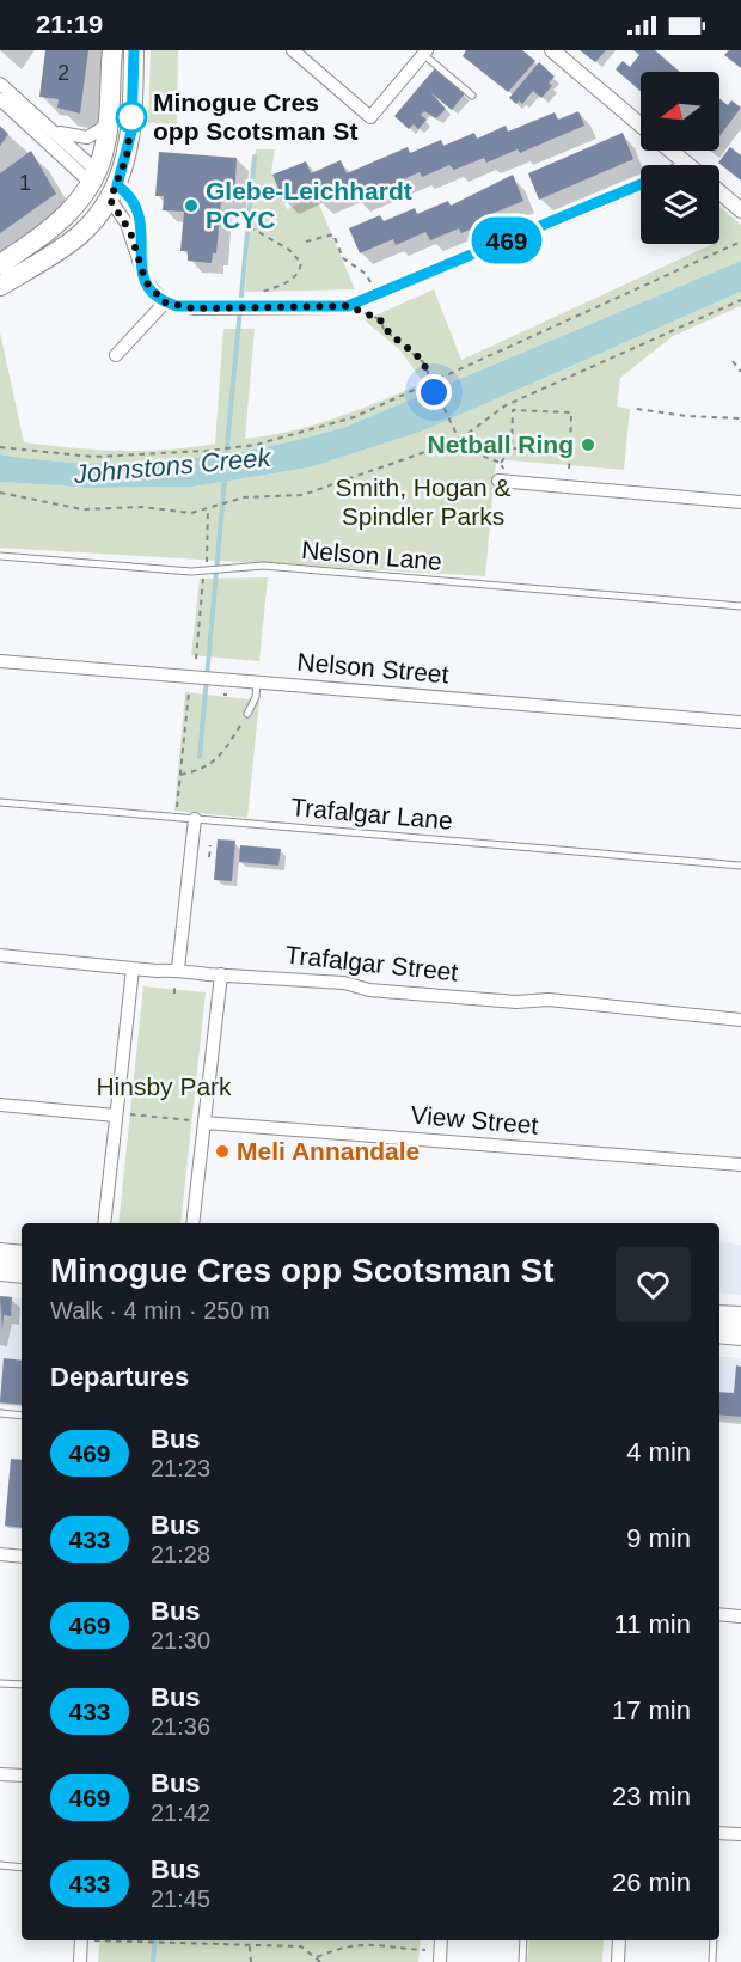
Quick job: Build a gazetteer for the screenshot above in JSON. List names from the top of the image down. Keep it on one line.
{"streets":{"street":["Nelson Street","Trafalgar Street","View Street"],"lane":["Nelson Lane","Trafalgar Lane"]},"water":["Johnstons Creek"],"parks":["Smith, Hogan & Spindler Parks","Hinsby Park"],"places":["Minogue Cres opp Scotsman St","Glebe-Leichhardt PCYC","Netball Ring","Meli Annandale"],"lines":["bus line 469"],"house_numbers":["2","1"],"north":"left","page":{"status":"21:19","on_map":"469","heading":[["Minogue Cres opp Scotsman St","Walk · 4 min · 250 m"],"Departures"],"list":[{"mark":"469","name":"Bus","note":"21:23","value":"4 min"},{"mark":"433","name":"Bus","note":"21:28","value":"9 min"},{"mark":"469","name":"Bus","note":"21:30","value":"11 min"},{"mark":"433","name":"Bus","note":"21:36","value":"17 min"},{"mark":"469","name":"Bus","note":"21:42","value":"23 min"},{"mark":"433","name":"Bus","note":"21:45","value":"26 min"}]}}
